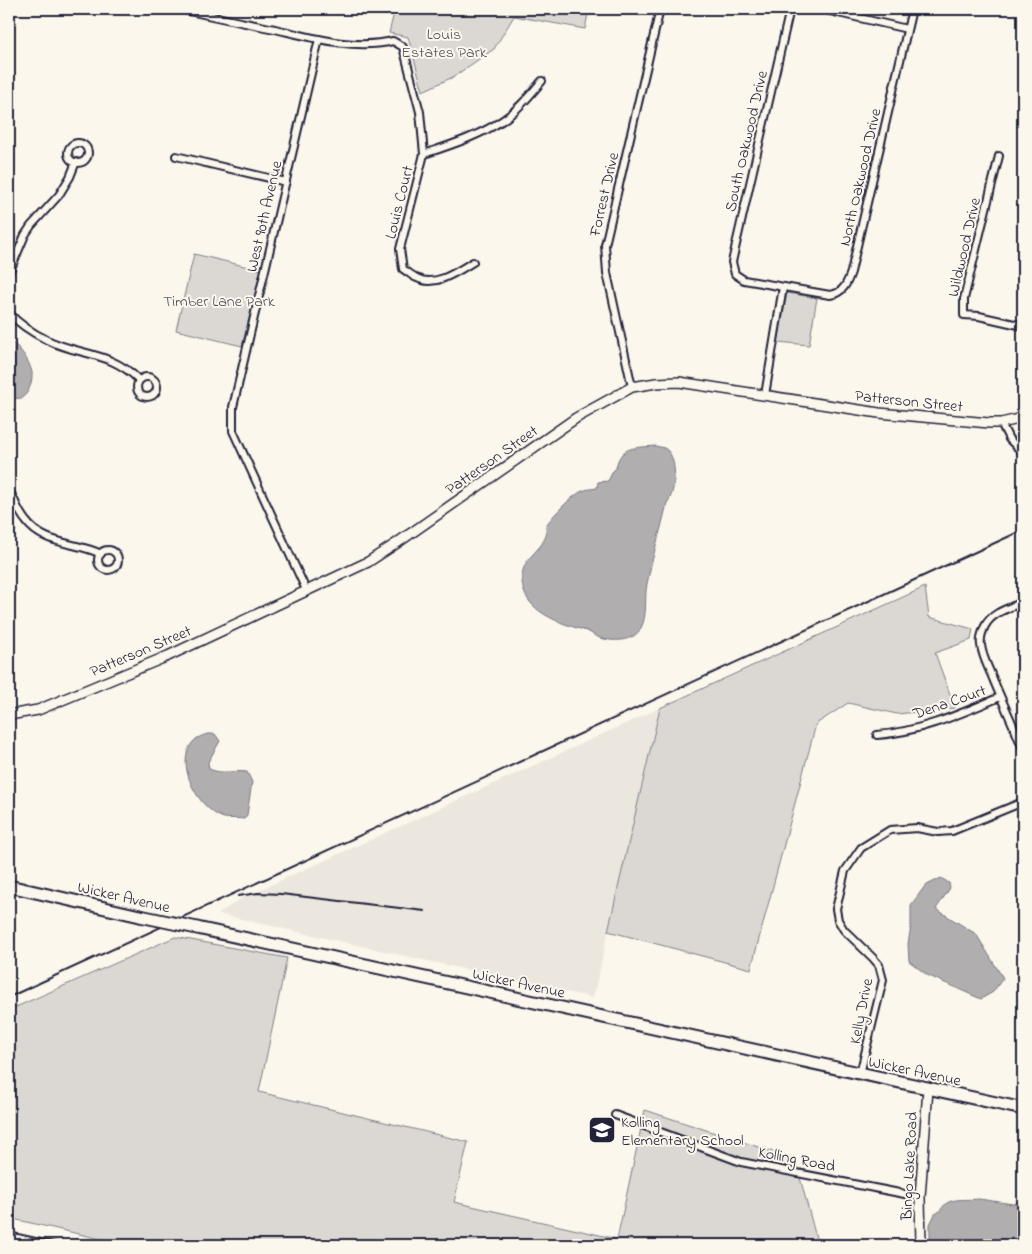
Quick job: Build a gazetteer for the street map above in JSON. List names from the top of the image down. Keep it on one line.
{"streets":{"highway":["Wicker Avenue"],"street":["South Oakwood Drive","North Oakwood Drive","Forrest Drive","Louis Court","West 90th Avenue","Wildwood Drive","Patterson Street","Dena Court","Kelly Drive","Kolling Road","Bingo Lake Road"]},"crossings":[["South Oakwood Drive","North Oakwood Drive"],["Forrest Drive","Patterson Street"],["West 90th Avenue","Patterson Street"],["Wicker Avenue","Kelly Drive"],["Wicker Avenue","Bingo Lake Road"],["Kolling Road","Bingo Lake Road"]],"parks":["Louis Estates Park","Timber Lane Park"],"places":{"school or university":["Kolling Elementary School"]}}
